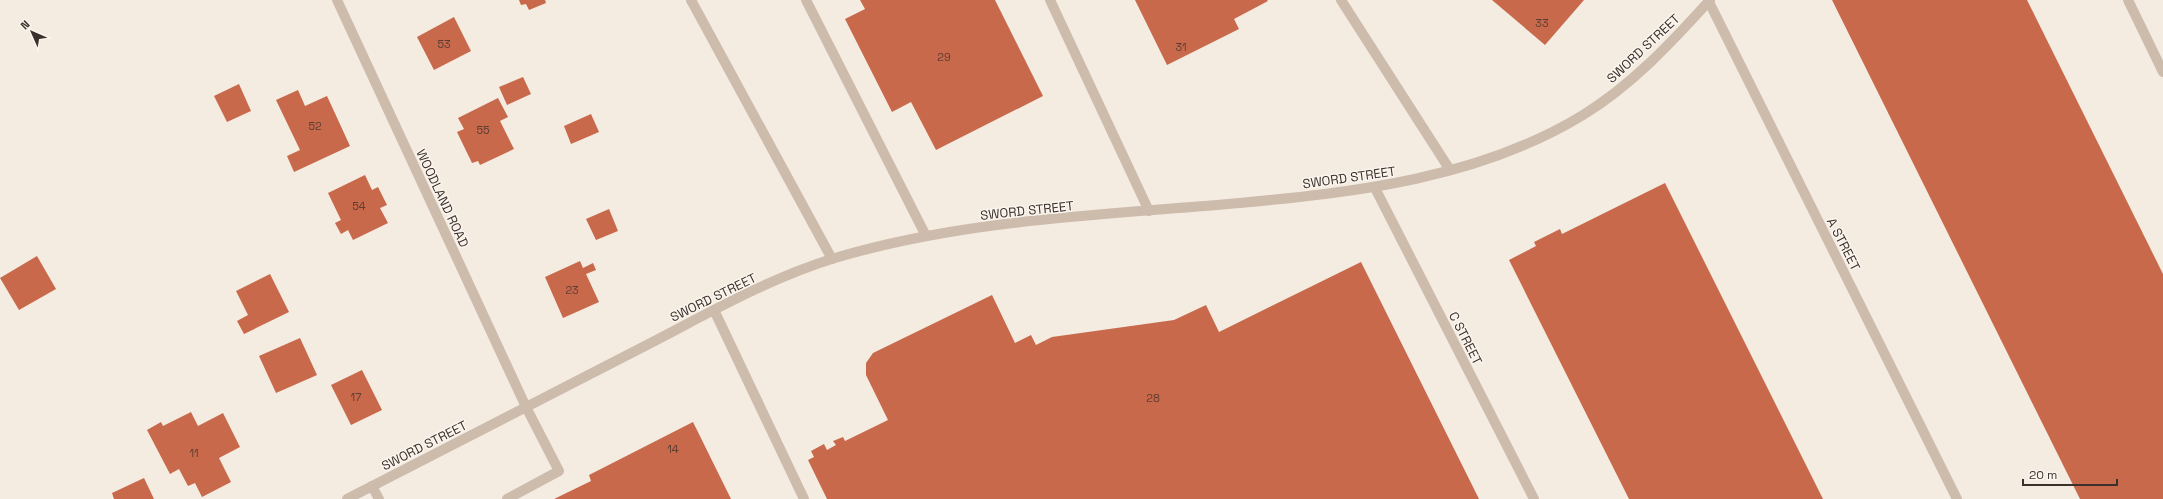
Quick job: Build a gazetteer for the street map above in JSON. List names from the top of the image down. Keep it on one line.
{"streets":{"street":["SWORD STREET","WOODLAND ROAD","A STREET","C STREET"]},"crossings":[["SWORD STREET","WOODLAND ROAD"],["SWORD STREET","A STREET"],["SWORD STREET","C STREET"]],"house_numbers":["33","53","31","29","52","55","54","23","17","28","14","11"],"scale_bar":"20 m","north":"top left"}
